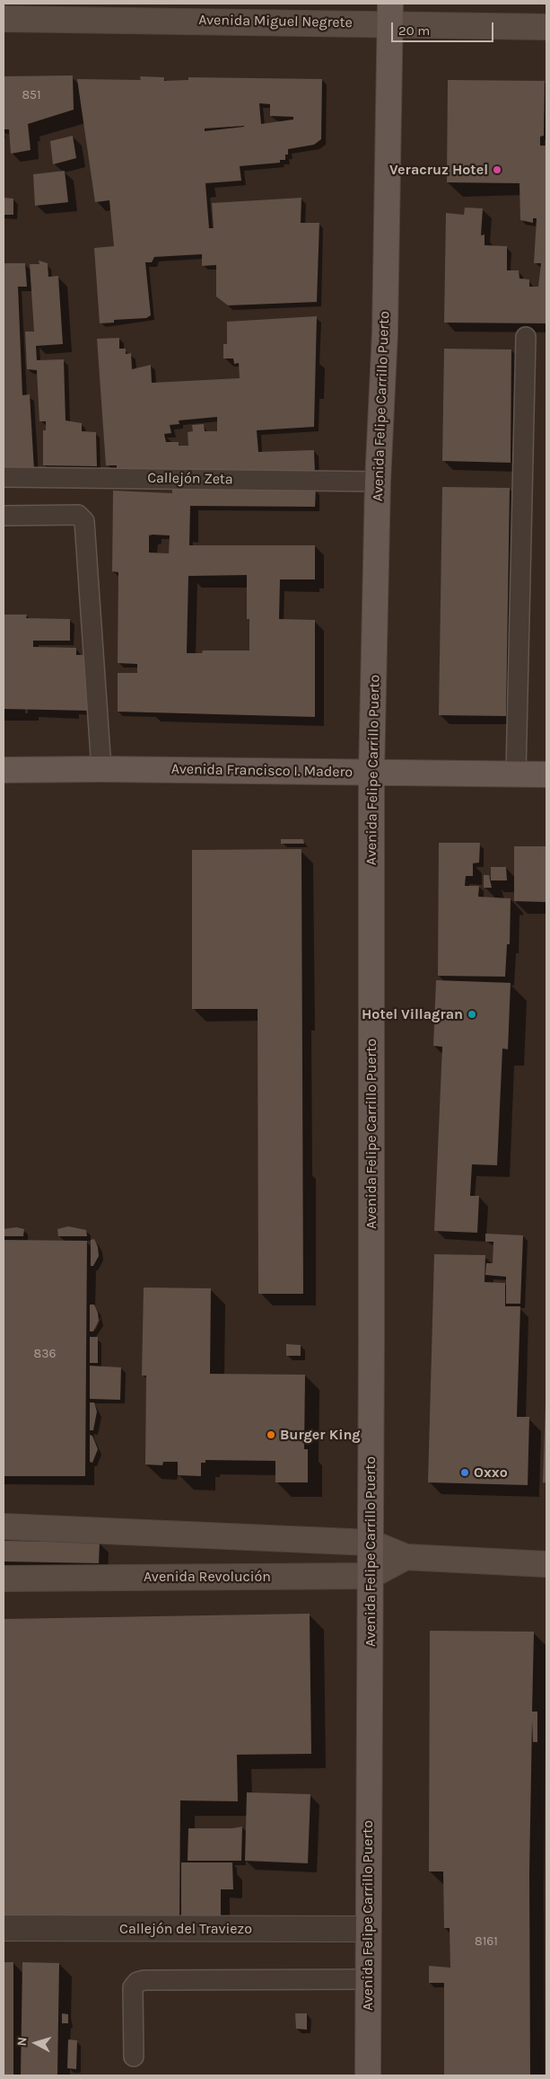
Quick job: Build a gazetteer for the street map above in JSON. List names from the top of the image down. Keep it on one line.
{"streets":{"main road":["Avenida Miguel Negrete","Avenida Felipe Carrillo Puerto","Avenida Francisco I. Madero","Avenida Revolución"],"street":["Callejón del Traviezo"],"lane":["Callejón Zeta"]},"crossings":[["Avenida Miguel Negrete","Avenida Felipe Carrillo Puerto"],["Avenida Felipe Carrillo Puerto","Callejón Zeta"],["Avenida Felipe Carrillo Puerto","Avenida Francisco I. Madero"],["Avenida Felipe Carrillo Puerto","Avenida Revolución"],["Avenida Felipe Carrillo Puerto","Callejón del Traviezo"]],"places":["Veracruz Hotel","Hotel Villagran","Burger King","Oxxo"],"house_numbers":["851","836","8161"],"scale_bar":"20 m","north":"left"}
